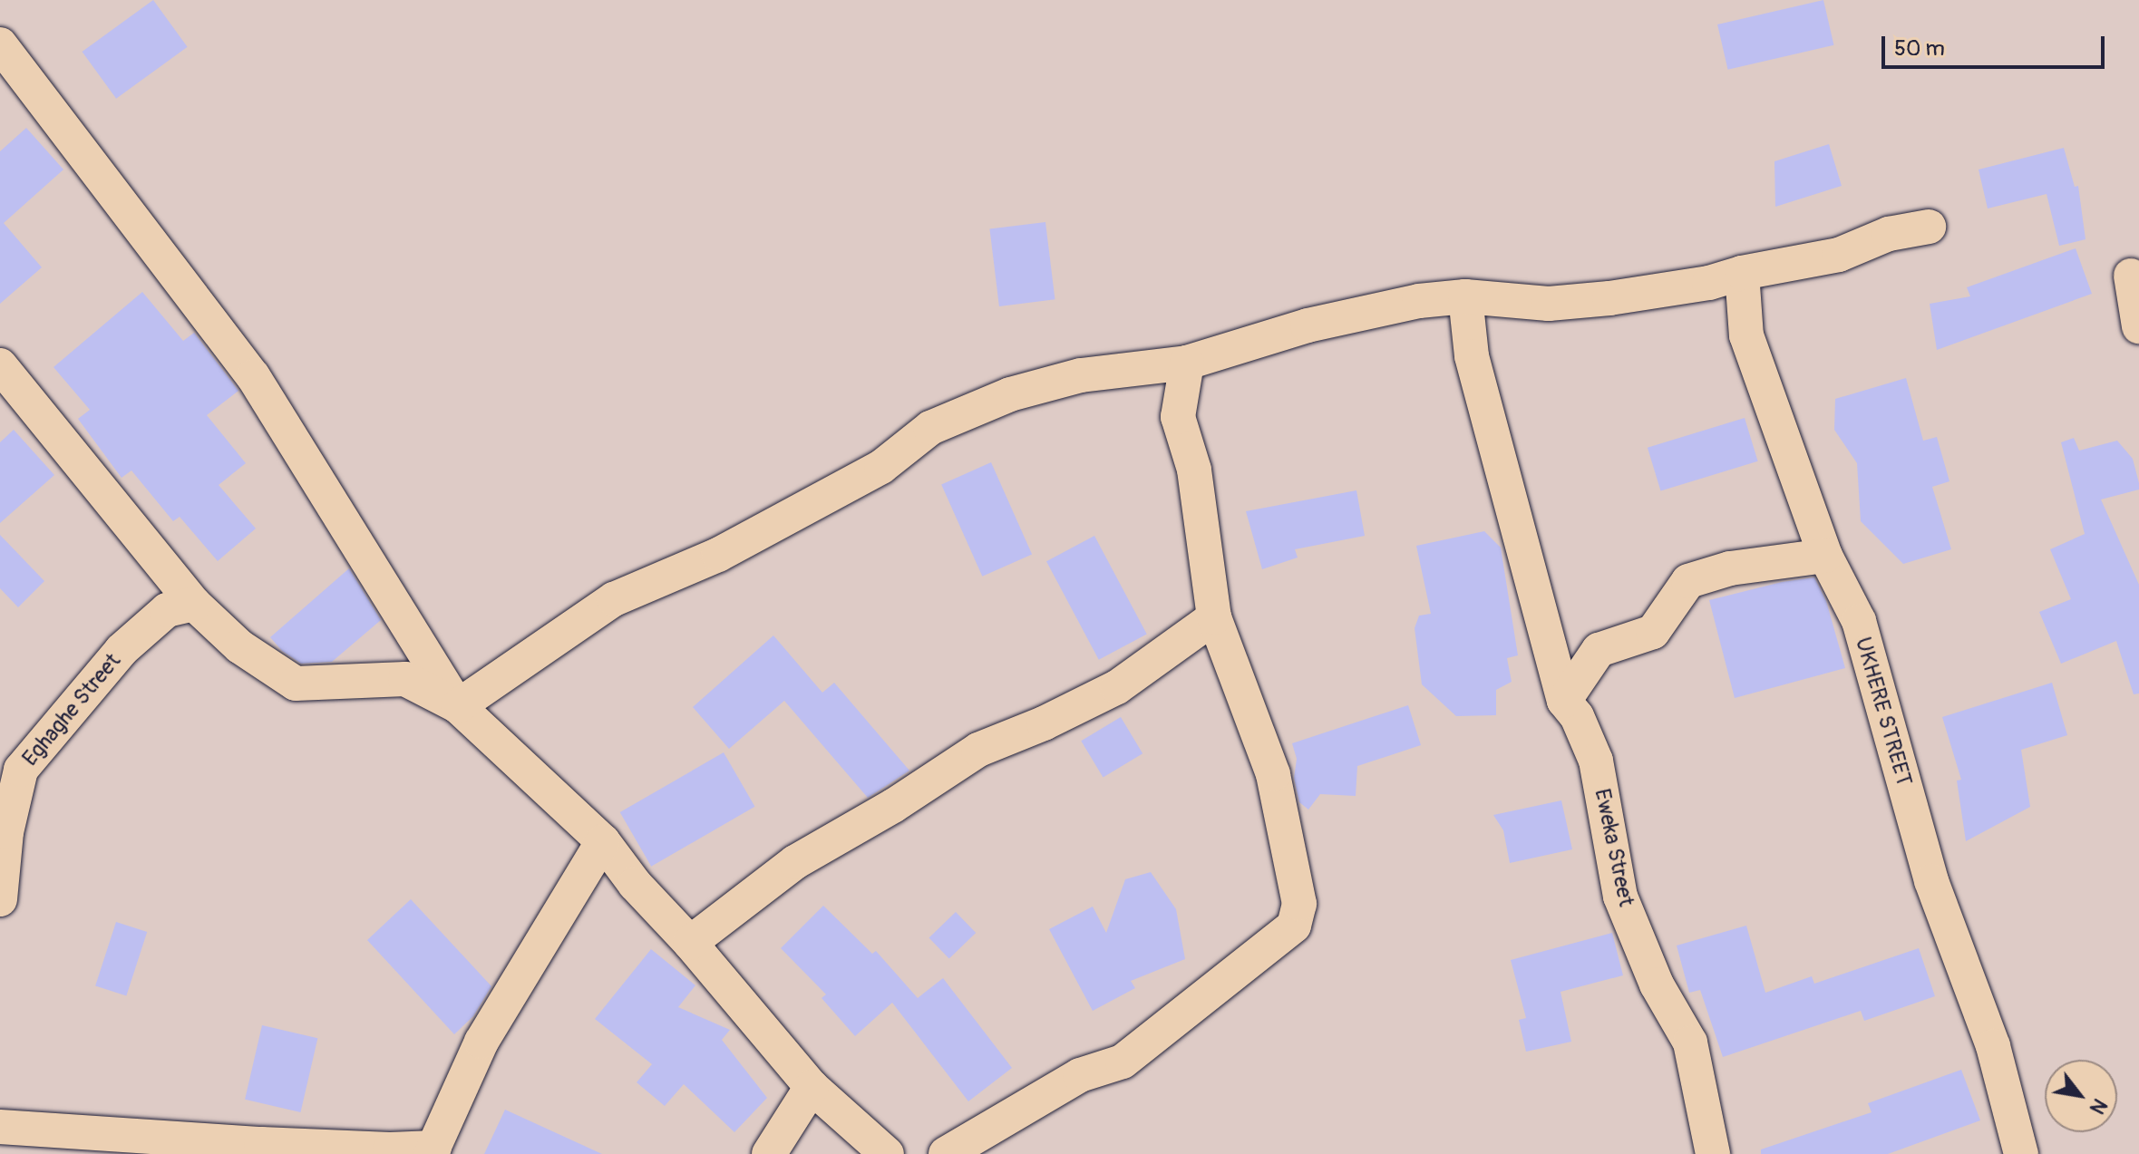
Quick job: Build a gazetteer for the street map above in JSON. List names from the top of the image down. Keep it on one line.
{"streets":{"street":["Eghaghe Street","UKHERE STREET","Eweka Street"]},"scale_bar":"50 m","north":"bottom right"}
